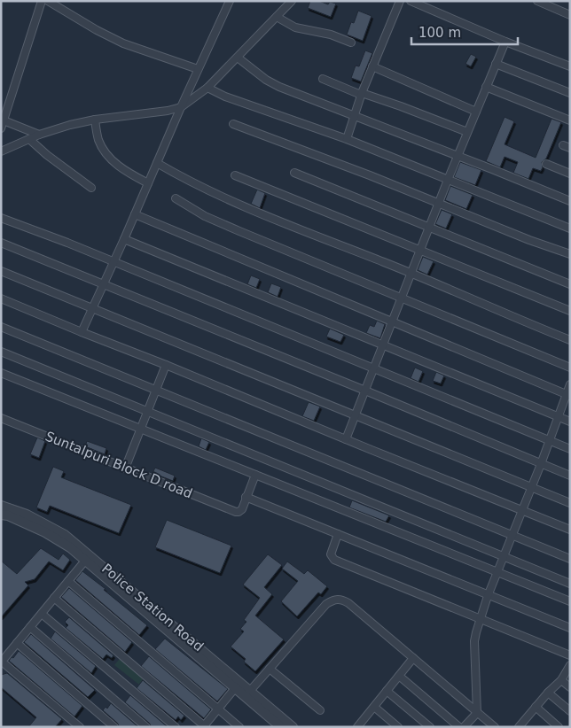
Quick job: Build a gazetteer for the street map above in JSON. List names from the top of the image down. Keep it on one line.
{"streets":{"street":["Suntalpuri Block D road","Police Station Road"]},"scale_bar":"100 m"}
